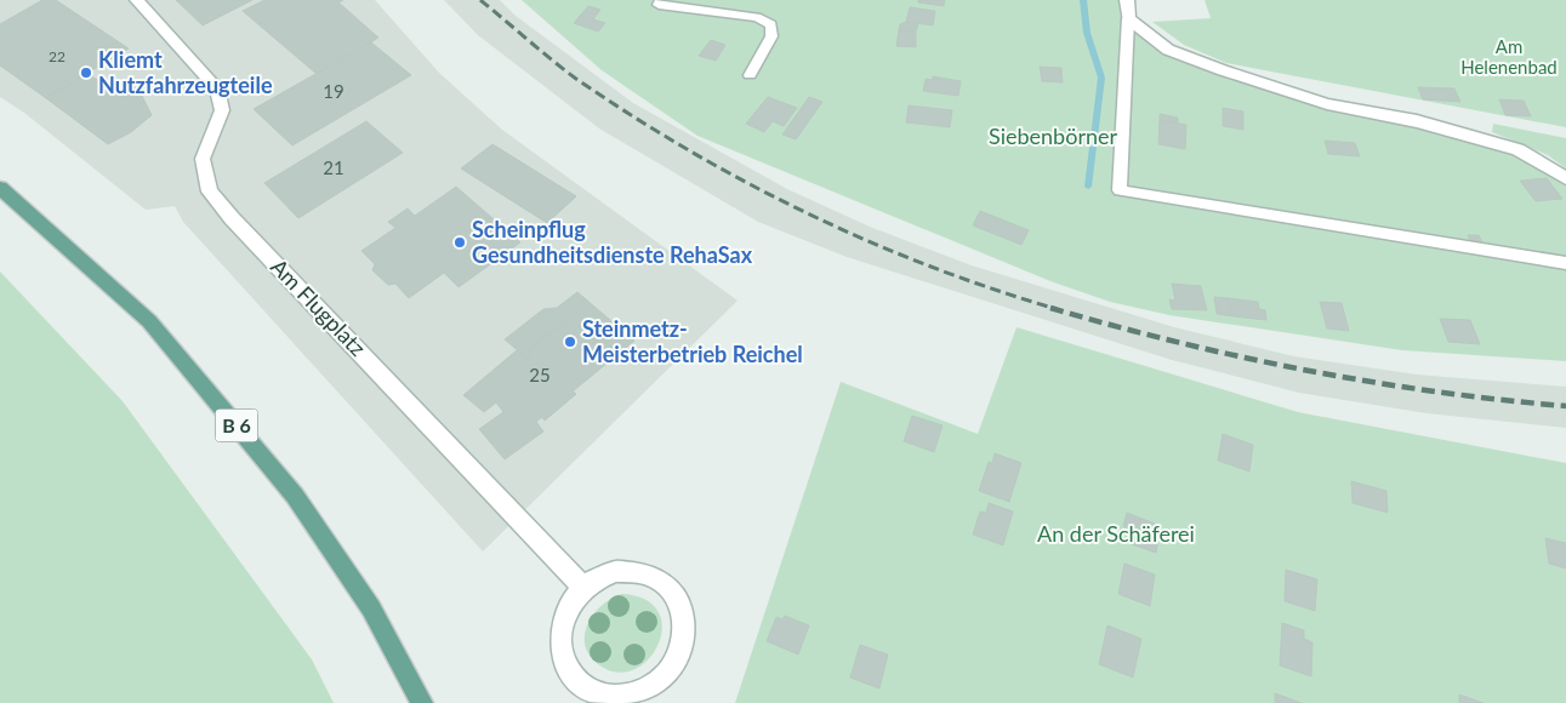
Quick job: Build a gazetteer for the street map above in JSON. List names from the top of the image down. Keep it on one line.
{"streets":{"main road":["B 6"],"street":["Am Flugplatz"]},"parks":["Am Helenenbad","Siebenbörner","An der Schäferei"],"places":["Kliemt Nutzfahrzeugteile","Scheinpflug Gesundheitsdienste RehaSax","Steinmetz- Meisterbetrieb Reichel"],"house_numbers":["22","19","21","25"]}
